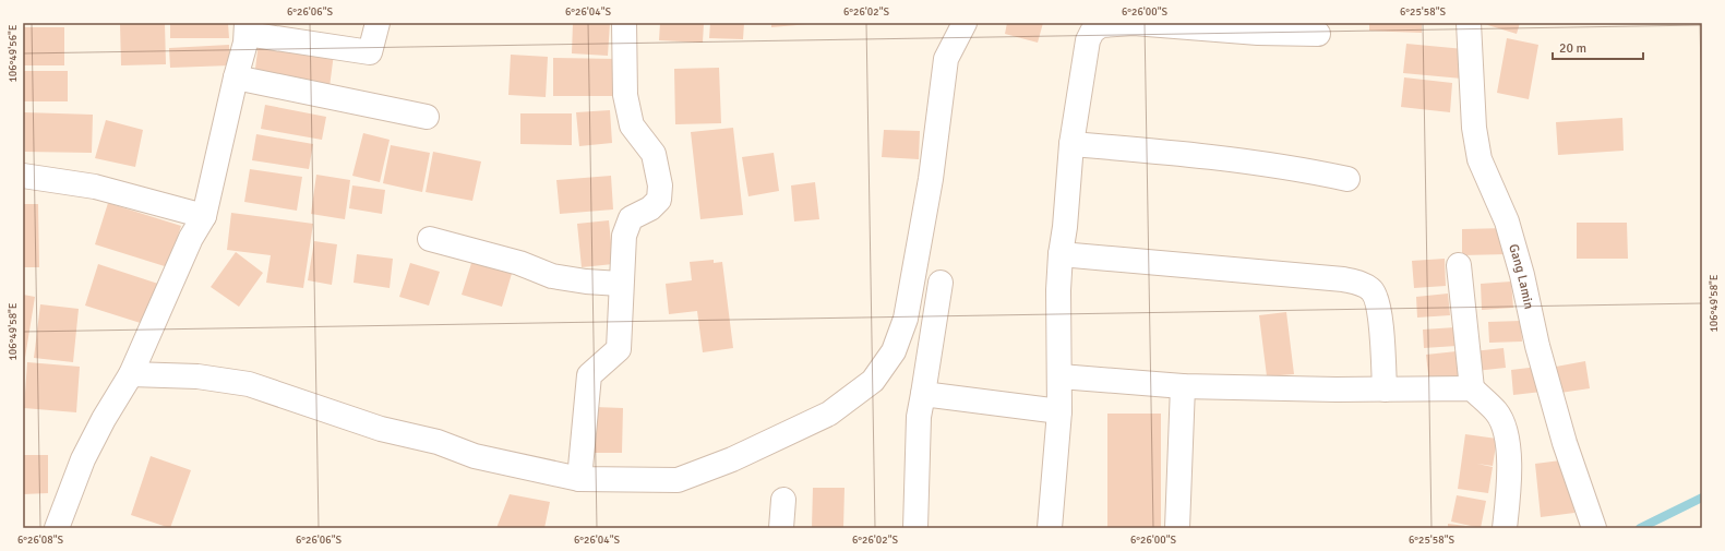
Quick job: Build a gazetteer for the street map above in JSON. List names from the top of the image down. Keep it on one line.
{"streets":{"street":["Gang Lamin"]},"scale_bar":"20 m","coordinates":["6°26'06\"S","6°26'04\"S","6°26'02\"S","6°26'00\"S","6°25'58\"S","106°49'56\"E","106°49'58\"E","6°26'08\"S"]}
